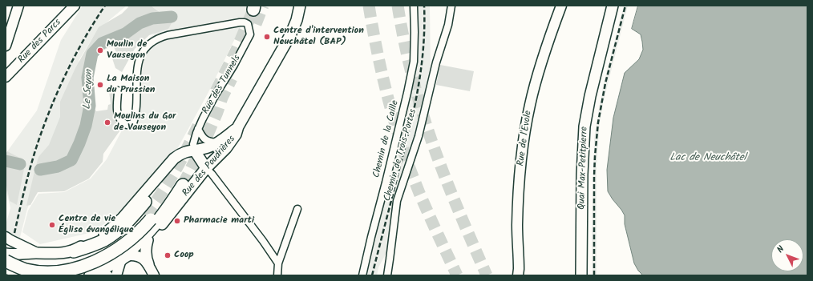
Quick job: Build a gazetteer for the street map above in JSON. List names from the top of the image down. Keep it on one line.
{"streets":{"main road":["Rue des Poudrières","Quai Max-Petitpierre"],"street":["Rue des Parcs","Rue des Tunnels","Rue de l'Evole","Chemin de la Caille","Chemin de Trois-Portes"]},"water":["Le Seyon","Lac de Neuchâtel"],"places":["Centre d'intervention Neuchâtel (BAP)","Moulin de Vauseyon","La Maison du Prussien","Moulins du Gor de Vauseyon","Pharmacie marti","Centre de vie Église évangélique","Coop"],"north":"top left"}
